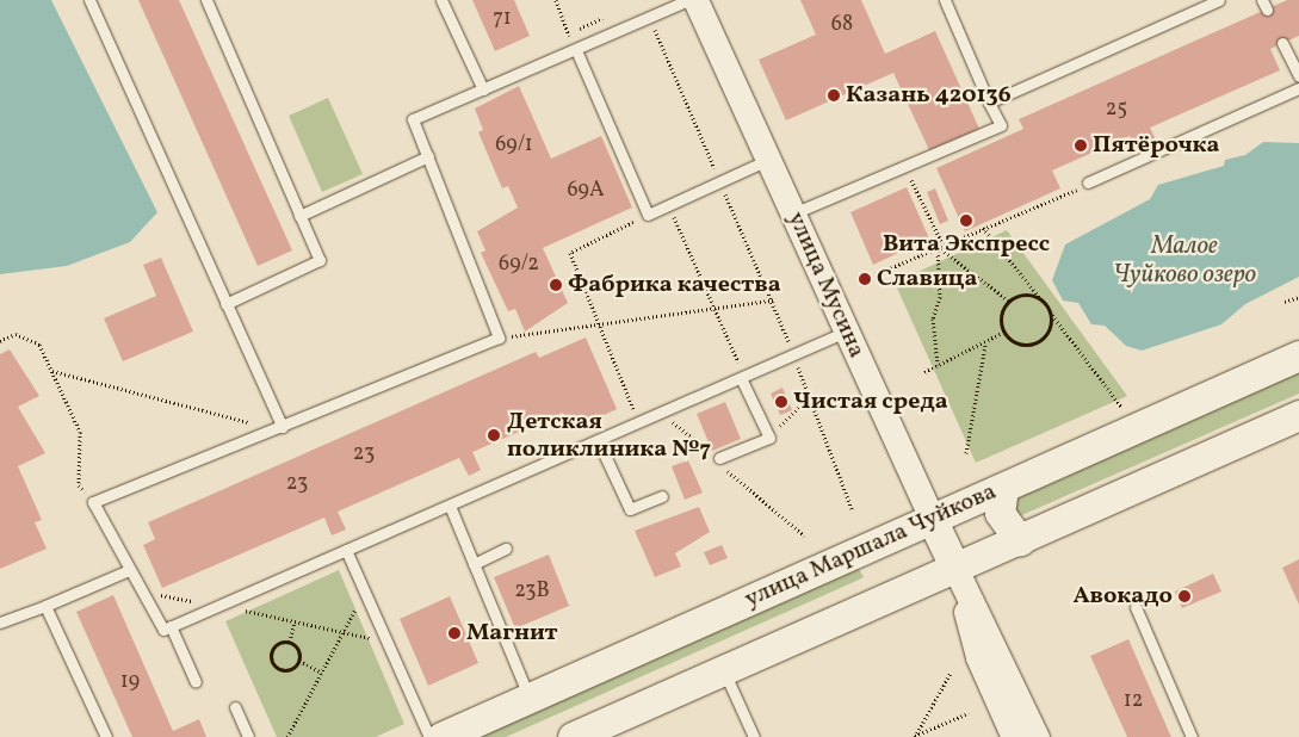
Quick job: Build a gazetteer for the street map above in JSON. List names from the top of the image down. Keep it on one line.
{"streets":{"main road":["улица Мусина","улица Маршала Чуйкова"]},"crossings":[["улица Мусина","улица Маршала Чуйкова"]],"water":["Малое Чуйково озеро"],"places":["Казань 420136","Пятёрочка","Вита Экспресс","Славица","Фабрика качества","Чистая среда","Детская поликлиника №7","Авокадо","Магнит"],"house_numbers":["71","68","25","69/1","69А","69/2","23","23","23В","19","12"]}
